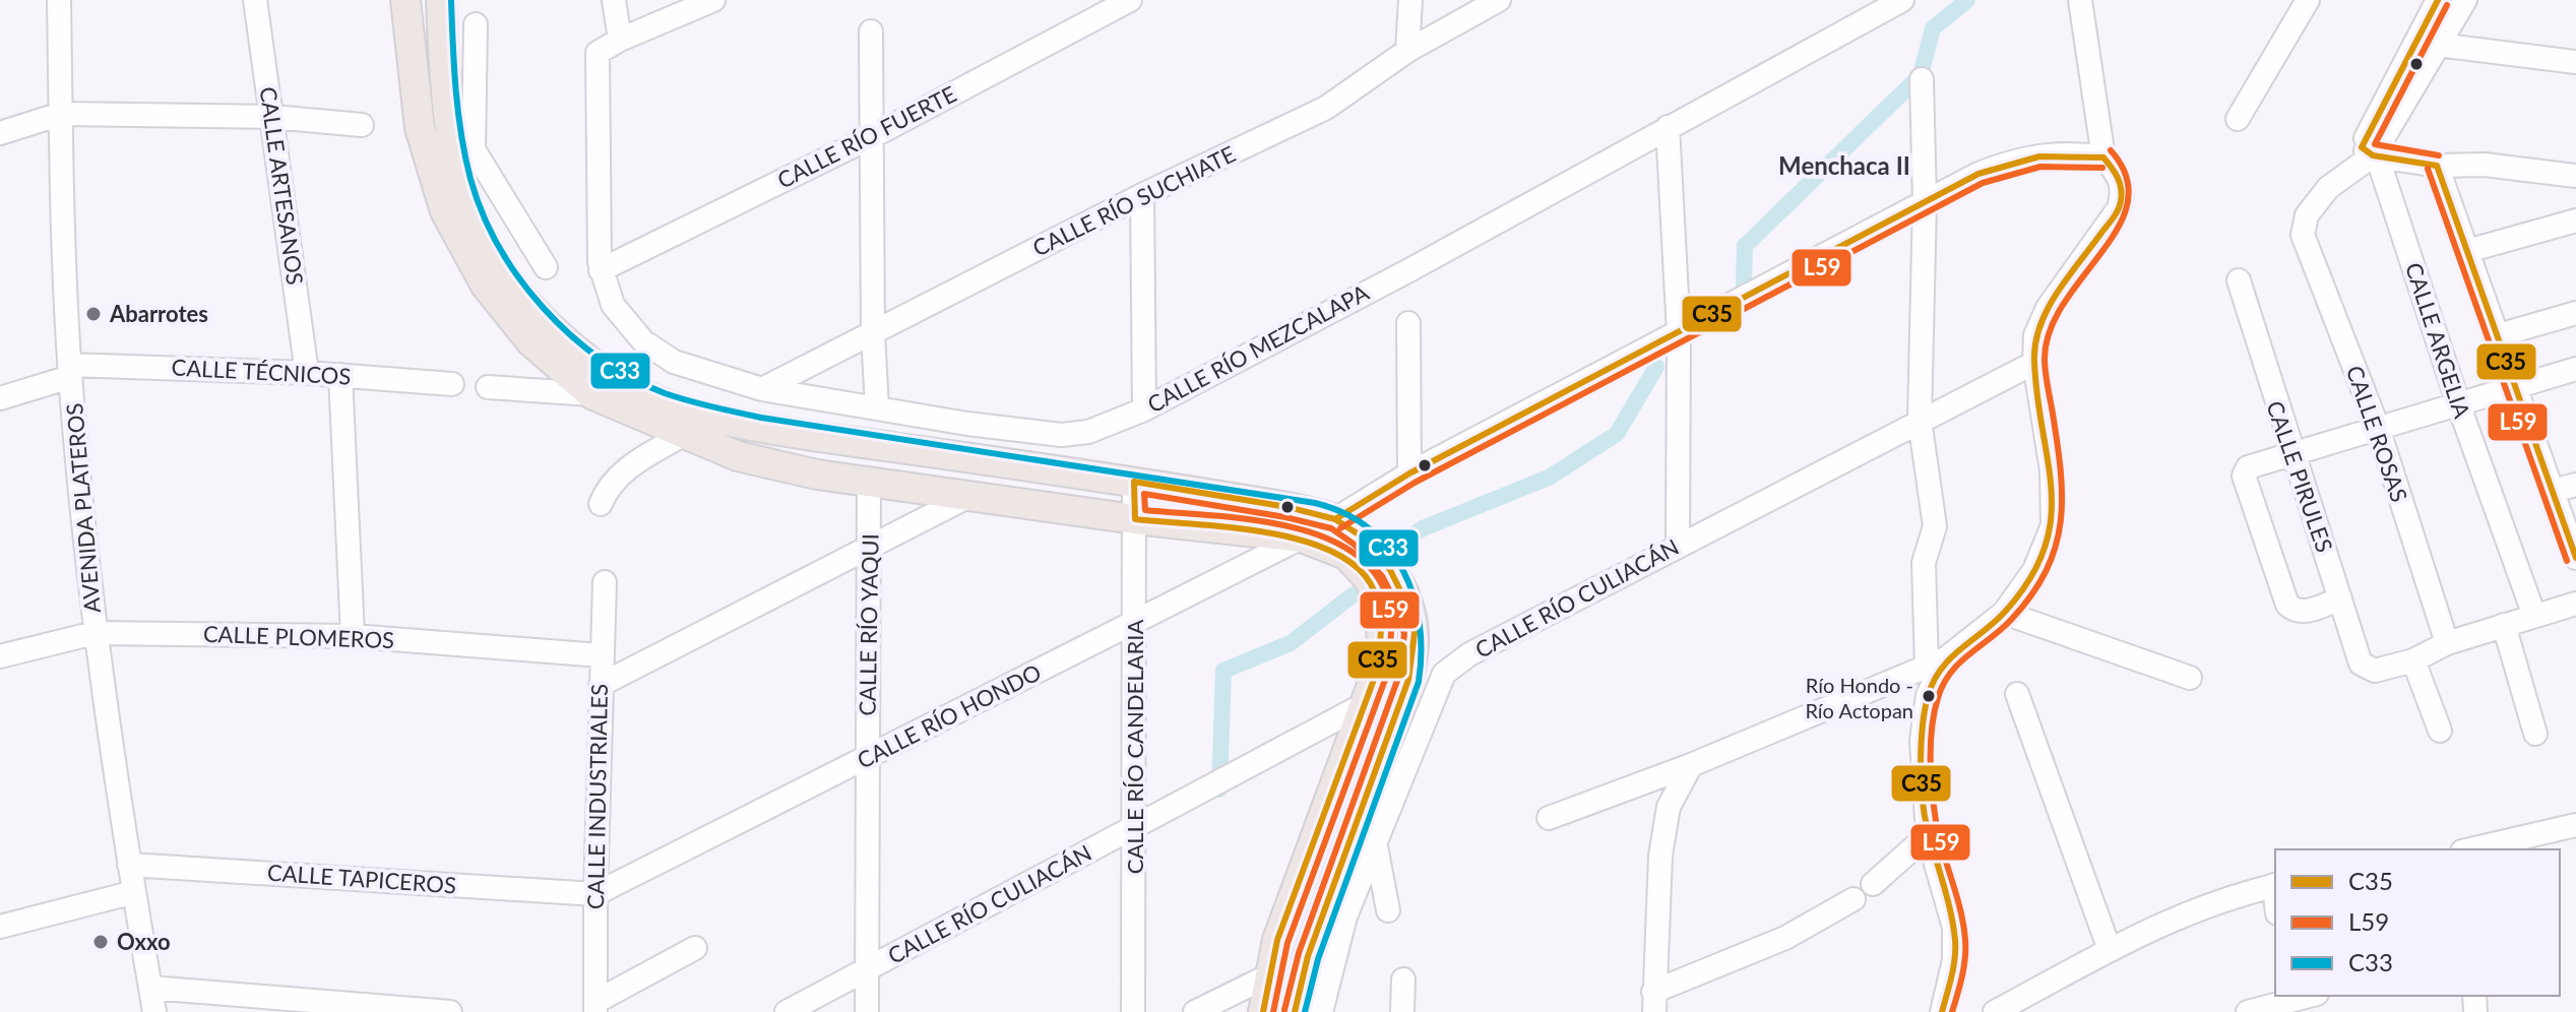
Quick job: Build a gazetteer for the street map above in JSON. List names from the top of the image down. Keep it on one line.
{"streets":{"street":["CALLE RÍO FUERTE","CALLE ARTESANOS","CALLE RÍO SUCHIATE","CALLE ARGELIA","CALLE RÍO MEZCALAPA","CALLE TÉCNICOS","CALLE ROSAS","CALLE PIRULES","AVENIDA PLATEROS","CALLE RÍO CULIACÁN","CALLE RÍO YAQUI","CALLE PLOMEROS","CALLE RÍO HONDO","CALLE RÍO CANDELARIA","CALLE INDUSTRIALES","CALLE TAPICEROS"]},"crossings":[["CALLE RÍO FUERTE","CALLE RÍO MEZCALAPA"],["CALLE ARTESANOS","CALLE TÉCNICOS"],["CALLE RÍO SUCHIATE","CALLE RÍO MEZCALAPA"],["CALLE ARGELIA","CALLE ROSAS"],["CALLE TÉCNICOS","AVENIDA PLATEROS"],["AVENIDA PLATEROS","CALLE PLOMEROS"],["AVENIDA PLATEROS","CALLE TAPICEROS"],["CALLE RÍO CULIACÁN","CALLE RÍO YAQUI"],["CALLE RÍO CULIACÁN","CALLE RÍO CANDELARIA"],["CALLE RÍO YAQUI","CALLE RÍO HONDO"],["CALLE PLOMEROS","CALLE INDUSTRIALES"],["CALLE RÍO HONDO","CALLE RÍO CANDELARIA"],["CALLE RÍO HONDO","CALLE INDUSTRIALES"],["CALLE RÍO HONDO","CALLE TAPICEROS"],["CALLE INDUSTRIALES","CALLE TAPICEROS"]],"districts":["Menchaca II"],"places":["Abarrotes","Río Hondo - Río Actopan","Oxxo"],"lines":["transit line C35","transit line C33","transit line L59"],"legend":["C35","L59","C33"]}
